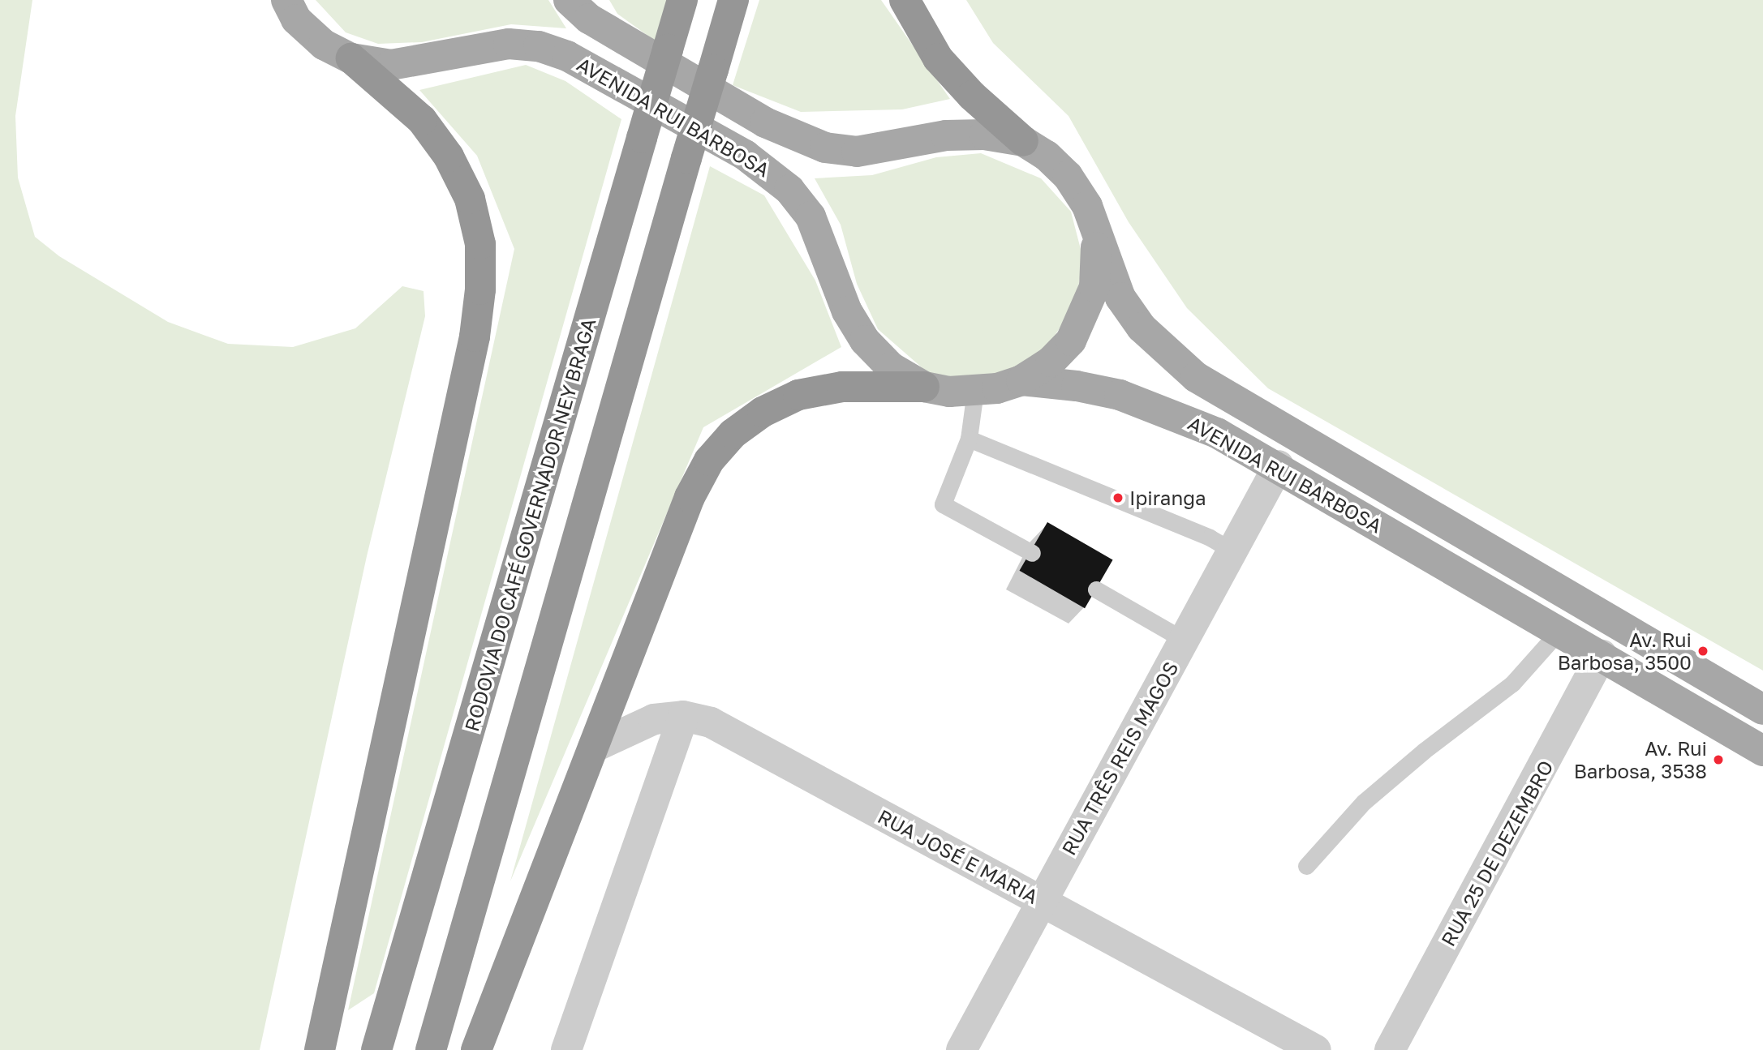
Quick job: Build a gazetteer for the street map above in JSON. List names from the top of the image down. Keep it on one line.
{"streets":{"highway":["RODOVIA DO CAFÉ GOVERNADOR NEY BRAGA"],"main road":["AVENIDA RUI BARBOSA"],"street":["RUA TRÊS REIS MAGOS","RUA 25 DE DEZEMBRO","RUA JOSÉ E MARIA"]},"crossings":[["AVENIDA RUI BARBOSA","RUA TRÊS REIS MAGOS"],["AVENIDA RUI BARBOSA","RUA 25 DE DEZEMBRO"],["RUA TRÊS REIS MAGOS","RUA JOSÉ E MARIA"]],"places":["Ipiranga","Av. Rui Barbosa, 3500","Av. Rui Barbosa, 3538"]}
